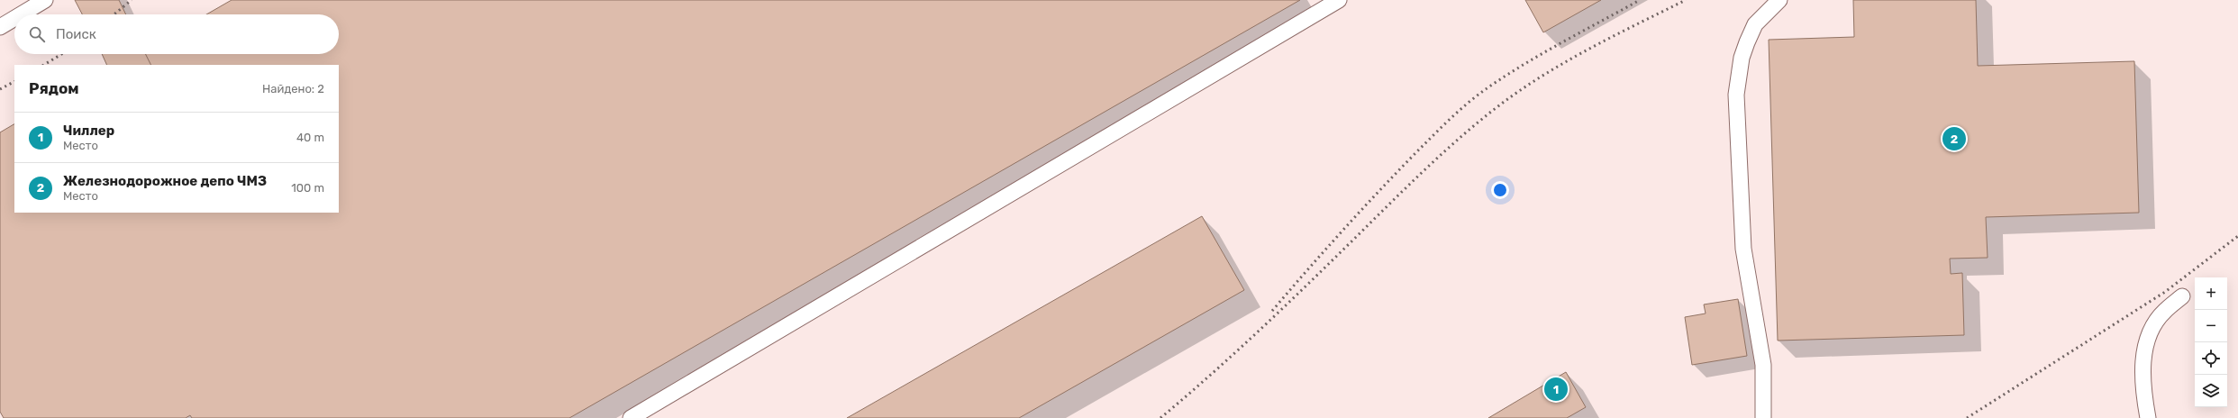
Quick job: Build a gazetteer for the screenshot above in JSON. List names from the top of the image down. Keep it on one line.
{"page":{"search":"Поиск","heading":["Рядом","Найдено: 2"],"list":[{"mark":"1","name":"Чиллер","note":"Место","value":"40 m"},{"mark":"2","name":"Железнодорожное депо ЧМЗ","note":"Место","value":"100 m"}],"pins":["2","1"],"map_buttons":["+","−"]}}
